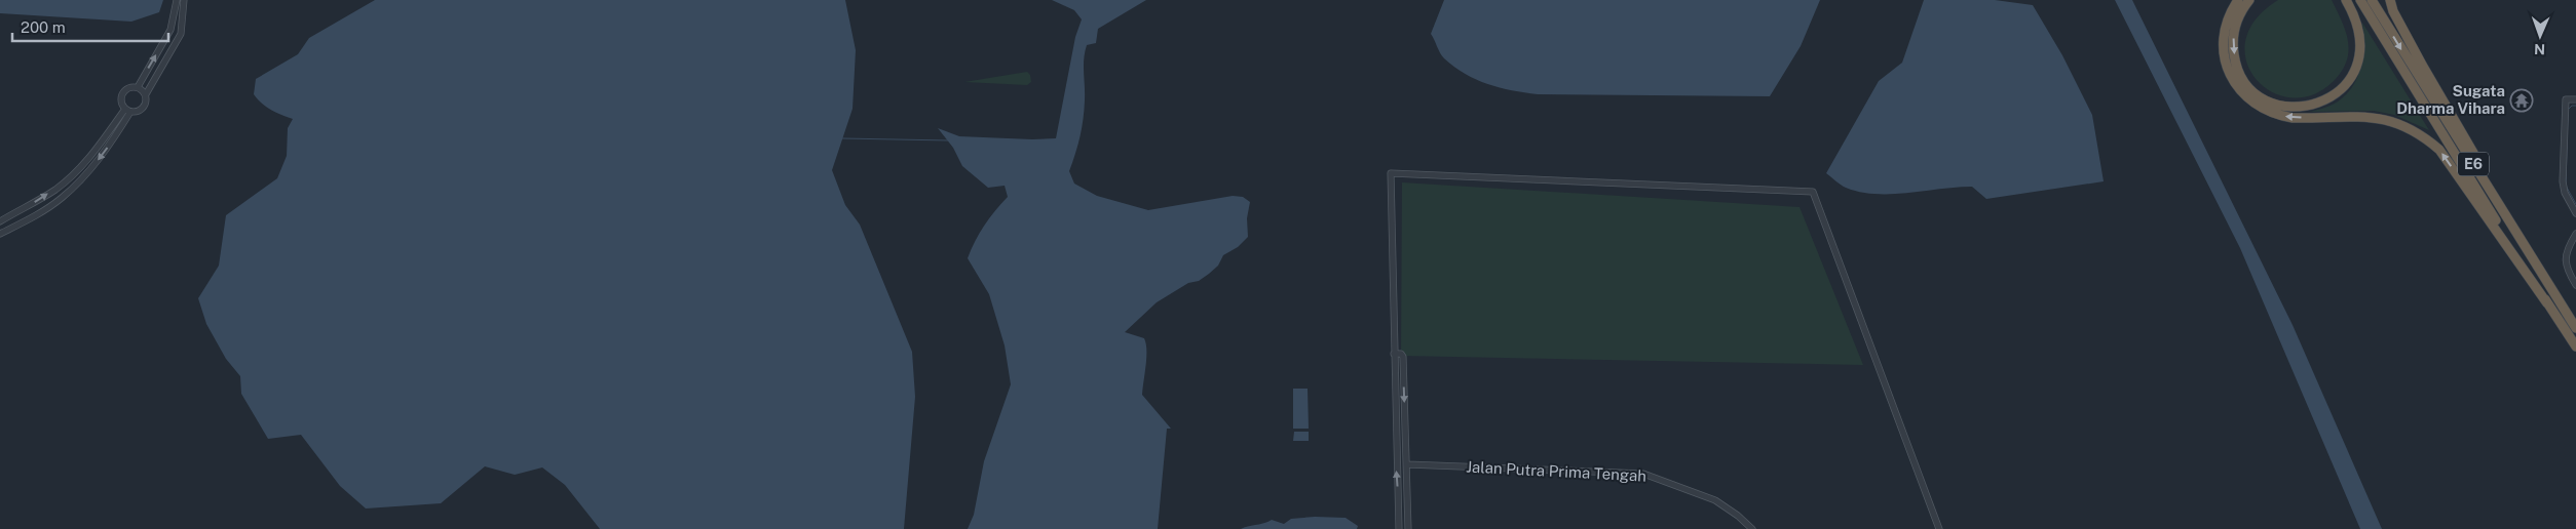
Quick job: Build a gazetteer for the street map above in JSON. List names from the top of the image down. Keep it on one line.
{"streets":{"highway":["E6"],"street":["Jalan Putra Prima Tengah"]},"places":{"temple":["Sugata Dharma Vihara"]},"scale_bar":"200 m","north":"bottom"}
